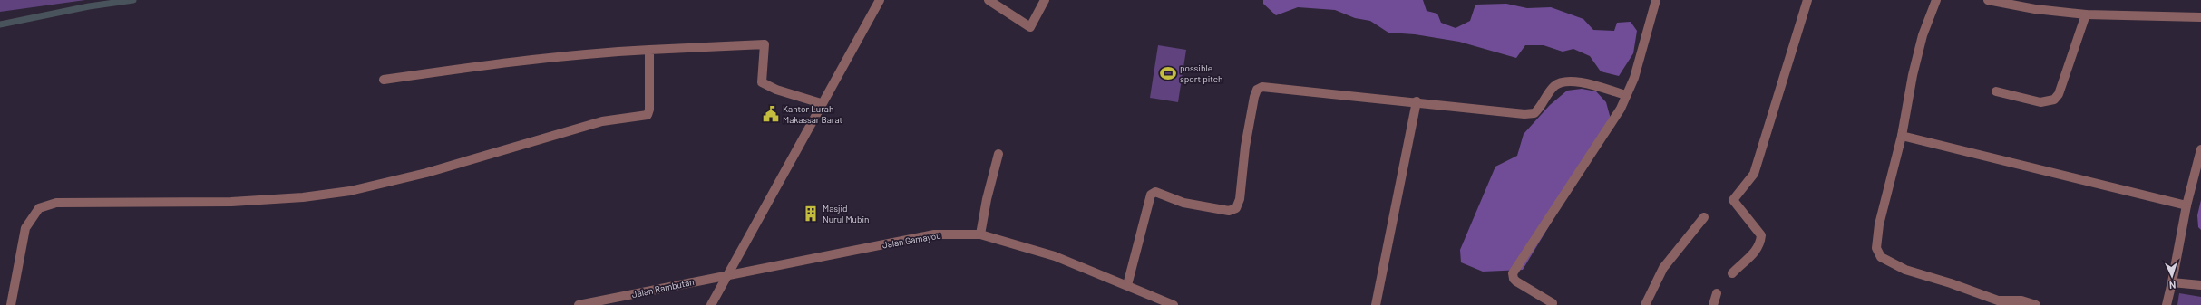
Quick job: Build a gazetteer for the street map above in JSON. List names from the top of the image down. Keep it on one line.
{"streets":{"street":["Jalan Gamayou","Jalan Rambutan"]},"crossings":[["Jalan Gamayou","Jalan Rambutan"]],"places":{"sports":["possible sport pitch"],"public building":["Kantor Lurah Makassar Barat"],"building":["Masjid Nurul Mubin"]},"north":"bottom"}
